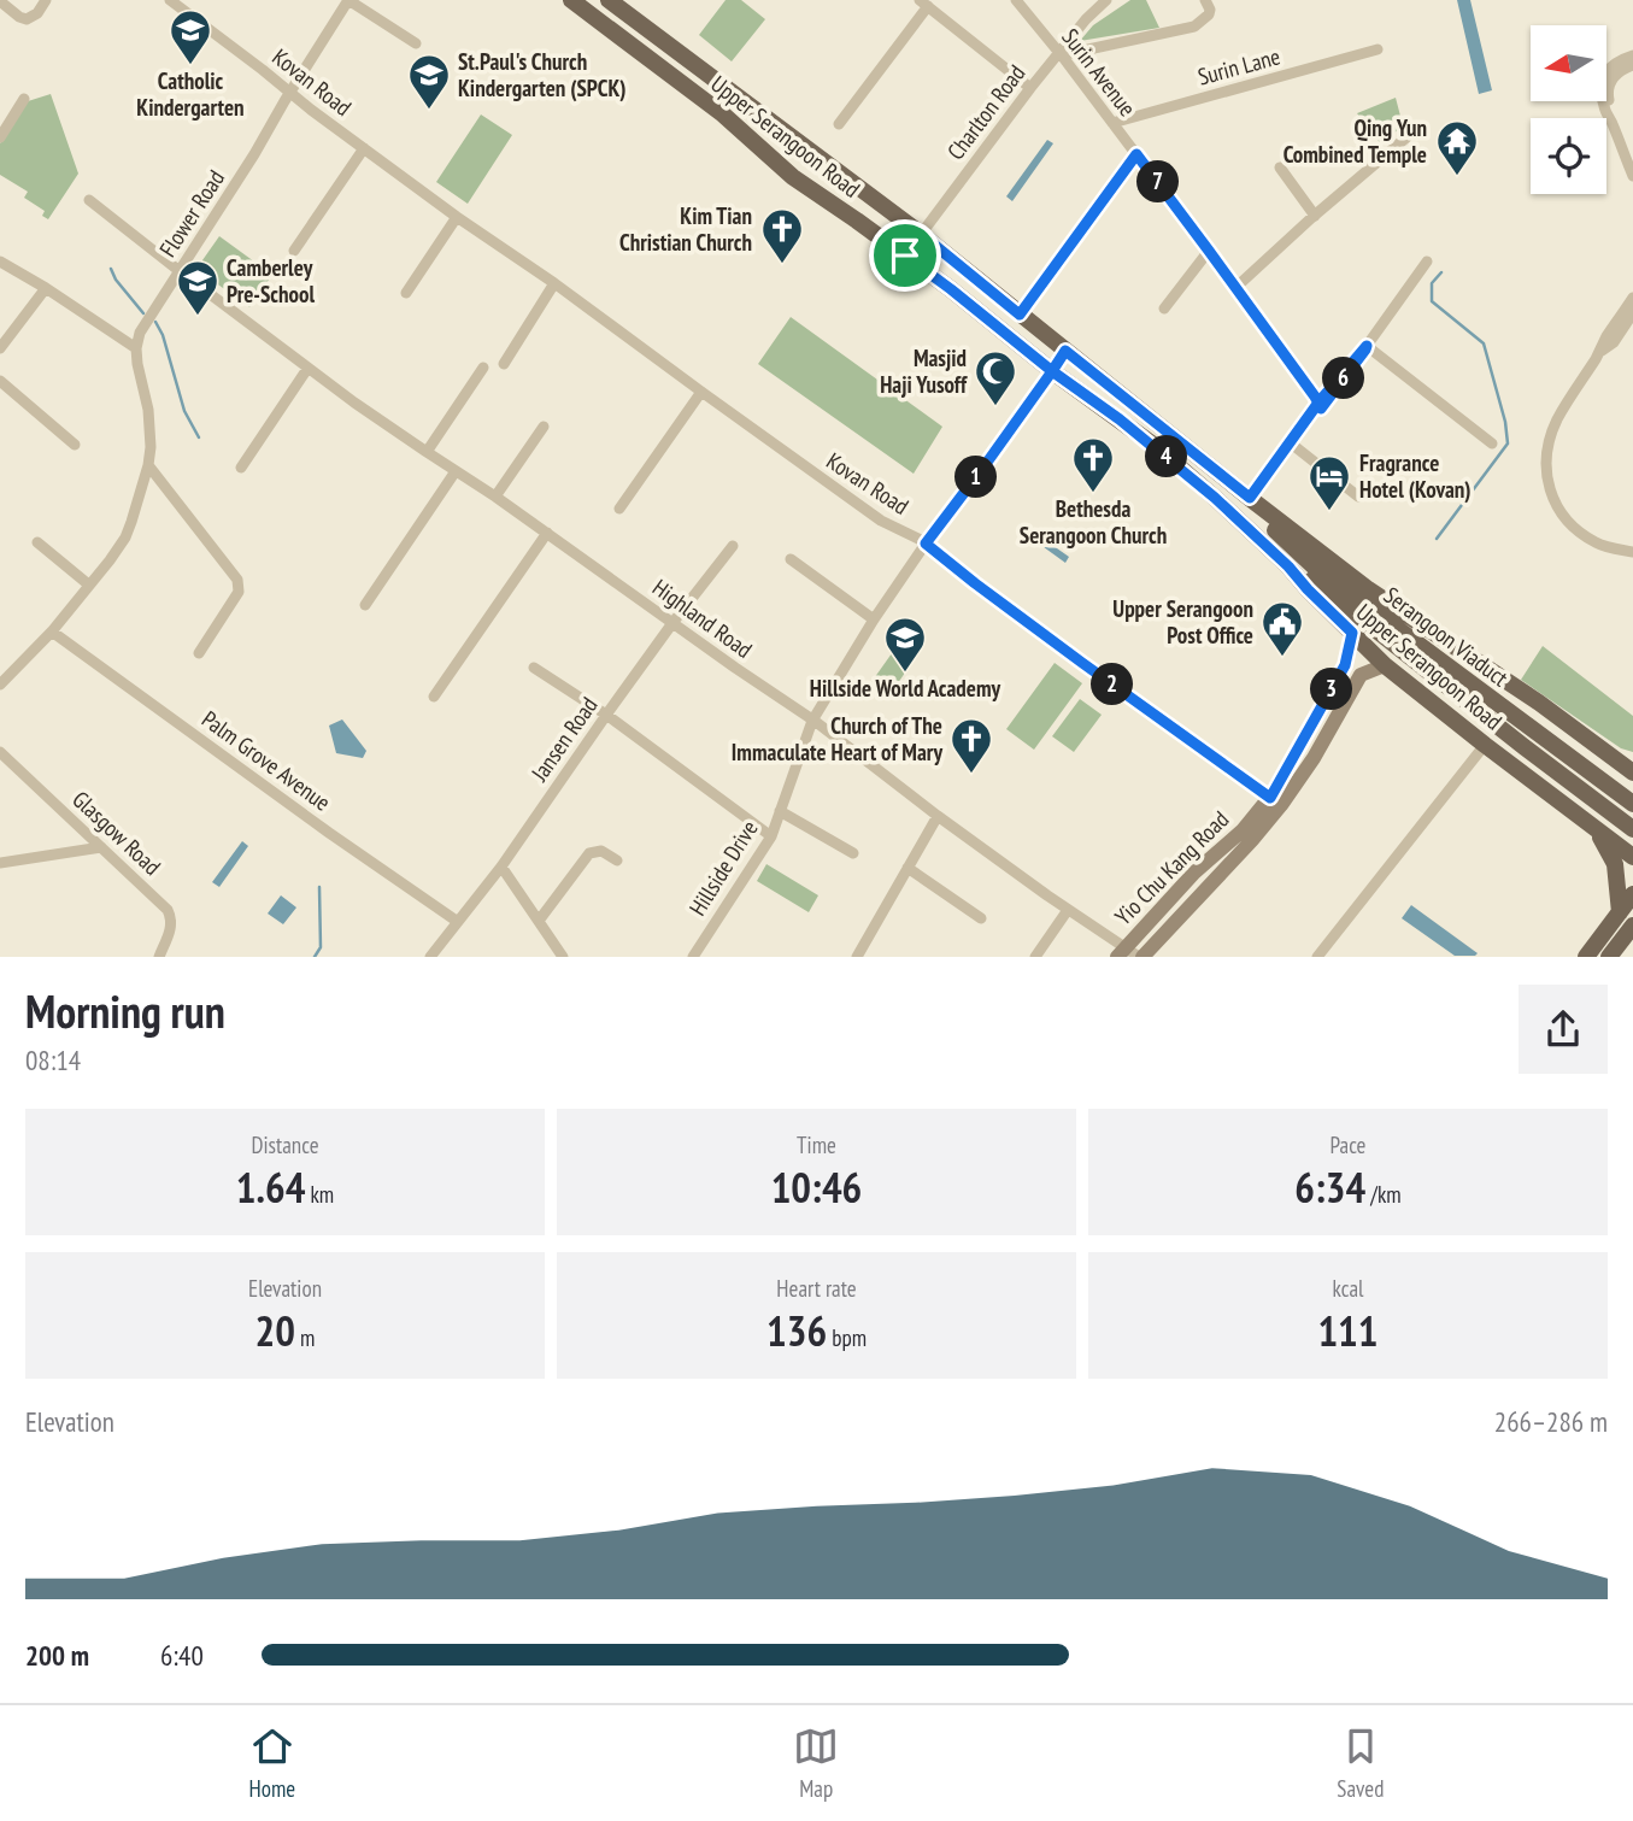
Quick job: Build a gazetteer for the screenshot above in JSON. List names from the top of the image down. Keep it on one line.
{"streets":{"main road":["Upper Serangoon Road","Serangoon Viaduct","Yio Chu Kang Road"],"street":["Surin Lane","Surin Avenue","Kovan Road","Charlton Road","Flower Road","Highland Road","Jansen Road","Palm Grove Avenue","Glasgow Road","Hillside Drive"]},"crossings":[["Surin Lane","Surin Avenue"],["Surin Avenue","Charlton Road"],["Kovan Road","Flower Road"],["Kovan Road","Hillside Drive"],["Kovan Road","Yio Chu Kang Road"],["Charlton Road","Upper Serangoon Road"],["Upper Serangoon Road","Serangoon Viaduct"],["Upper Serangoon Road","Hillside Drive"],["Upper Serangoon Road","Yio Chu Kang Road"],["Flower Road","Highland Road"],["Highland Road","Jansen Road"],["Highland Road","Hillside Drive"],["Highland Road","Yio Chu Kang Road"],["Jansen Road","Palm Grove Avenue"]],"places":{"school or university":["Catholic Kindergarten","St.Paul's Church Kindergarten (SPCK)","Camberley Pre-School","Hillside World Academy"],"temple":["Qing Yun Combined Temple"],"church":["Kim Tian Christian Church","Bethesda Serangoon Church","Church of The Immaculate Heart of Mary"],"mosque":["Masjid Haji Yusoff"],"hotel":["Fragrance Hotel (Kovan)"],"public building":["Upper Serangoon Post Office"]},"north":"left","page":{"pins":["7","6","4","1","2","3"],"heading":["Morning run","08:14"],"stats":[["Distance","1.64 km"],["Time","10:46"],["Pace","6:34 /km"],["Elevation","20 m"],["Heart rate","136 bpm"],["kcal","111"]],"chart":["Elevation","266–286 m"],"list":[{"name":"200 m","note":"6:40"}],"tabs":["Home","Map","Saved"]}}
